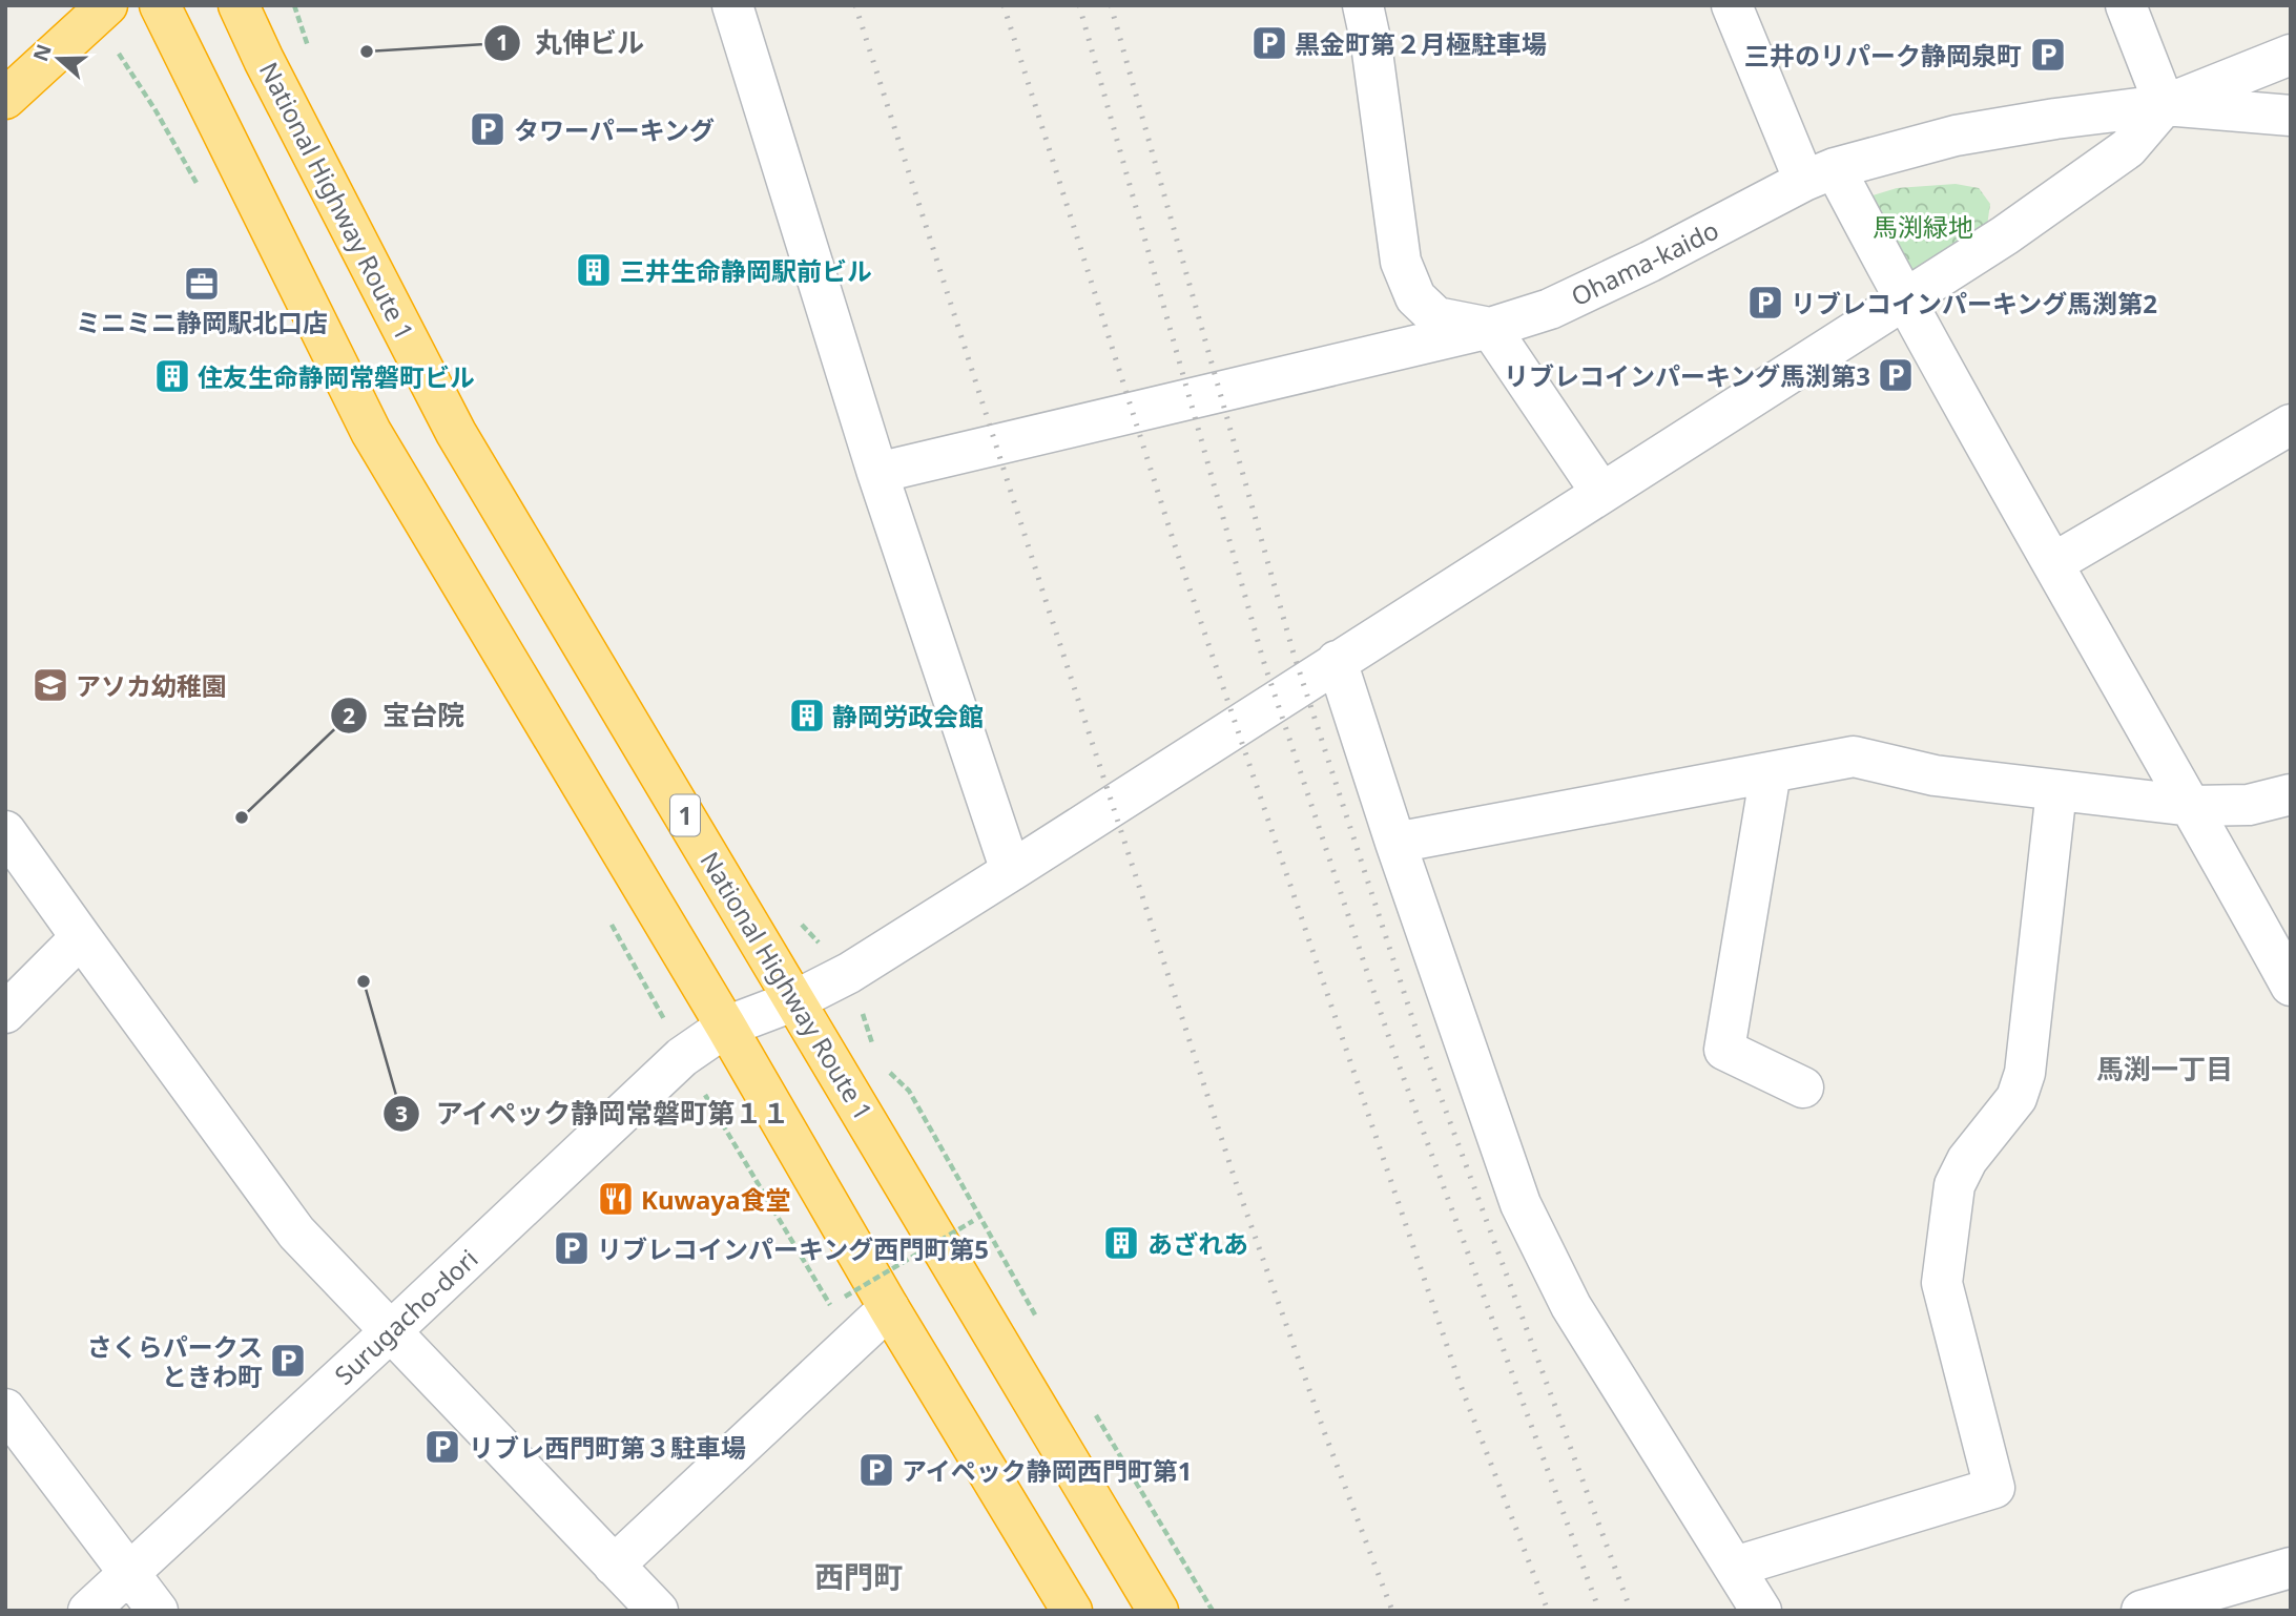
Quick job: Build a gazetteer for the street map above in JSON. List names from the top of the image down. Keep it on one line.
{"streets":{"highway":["National Highway Route 1","1"],"street":["Ohama-kaido","Surugacho-dori"]},"crossings":[["National Highway Route 1","Surugacho-dori"],["Ohama-kaido","Surugacho-dori"]],"districts":["馬渕一丁目","西門町"],"parks":["馬渕緑地"],"places":{"parking":["黒金町第２月極駐車場","三井のリパーク静岡泉町","タワーパーキング","リブレコインパーキング馬渕第2","リブレコインパーキング馬渕第3","リブレコインパーキング西門町第5","さくらパークス ときわ町","リブレ西門町第３駐車場","アイペック静岡西門町第1"],"other":["丸伸ビル","宝台院","アイペック静岡常磐町第１１"],"building":["三井生命静岡駅前ビル","住友生命静岡常磐町ビル","静岡労政会館","あざれあ"],"office":["ミニミニ静岡駅北口店"],"school or university":["アソカ幼稚園"],"restaurant":["Kuwaya食堂"]},"north":"left"}
